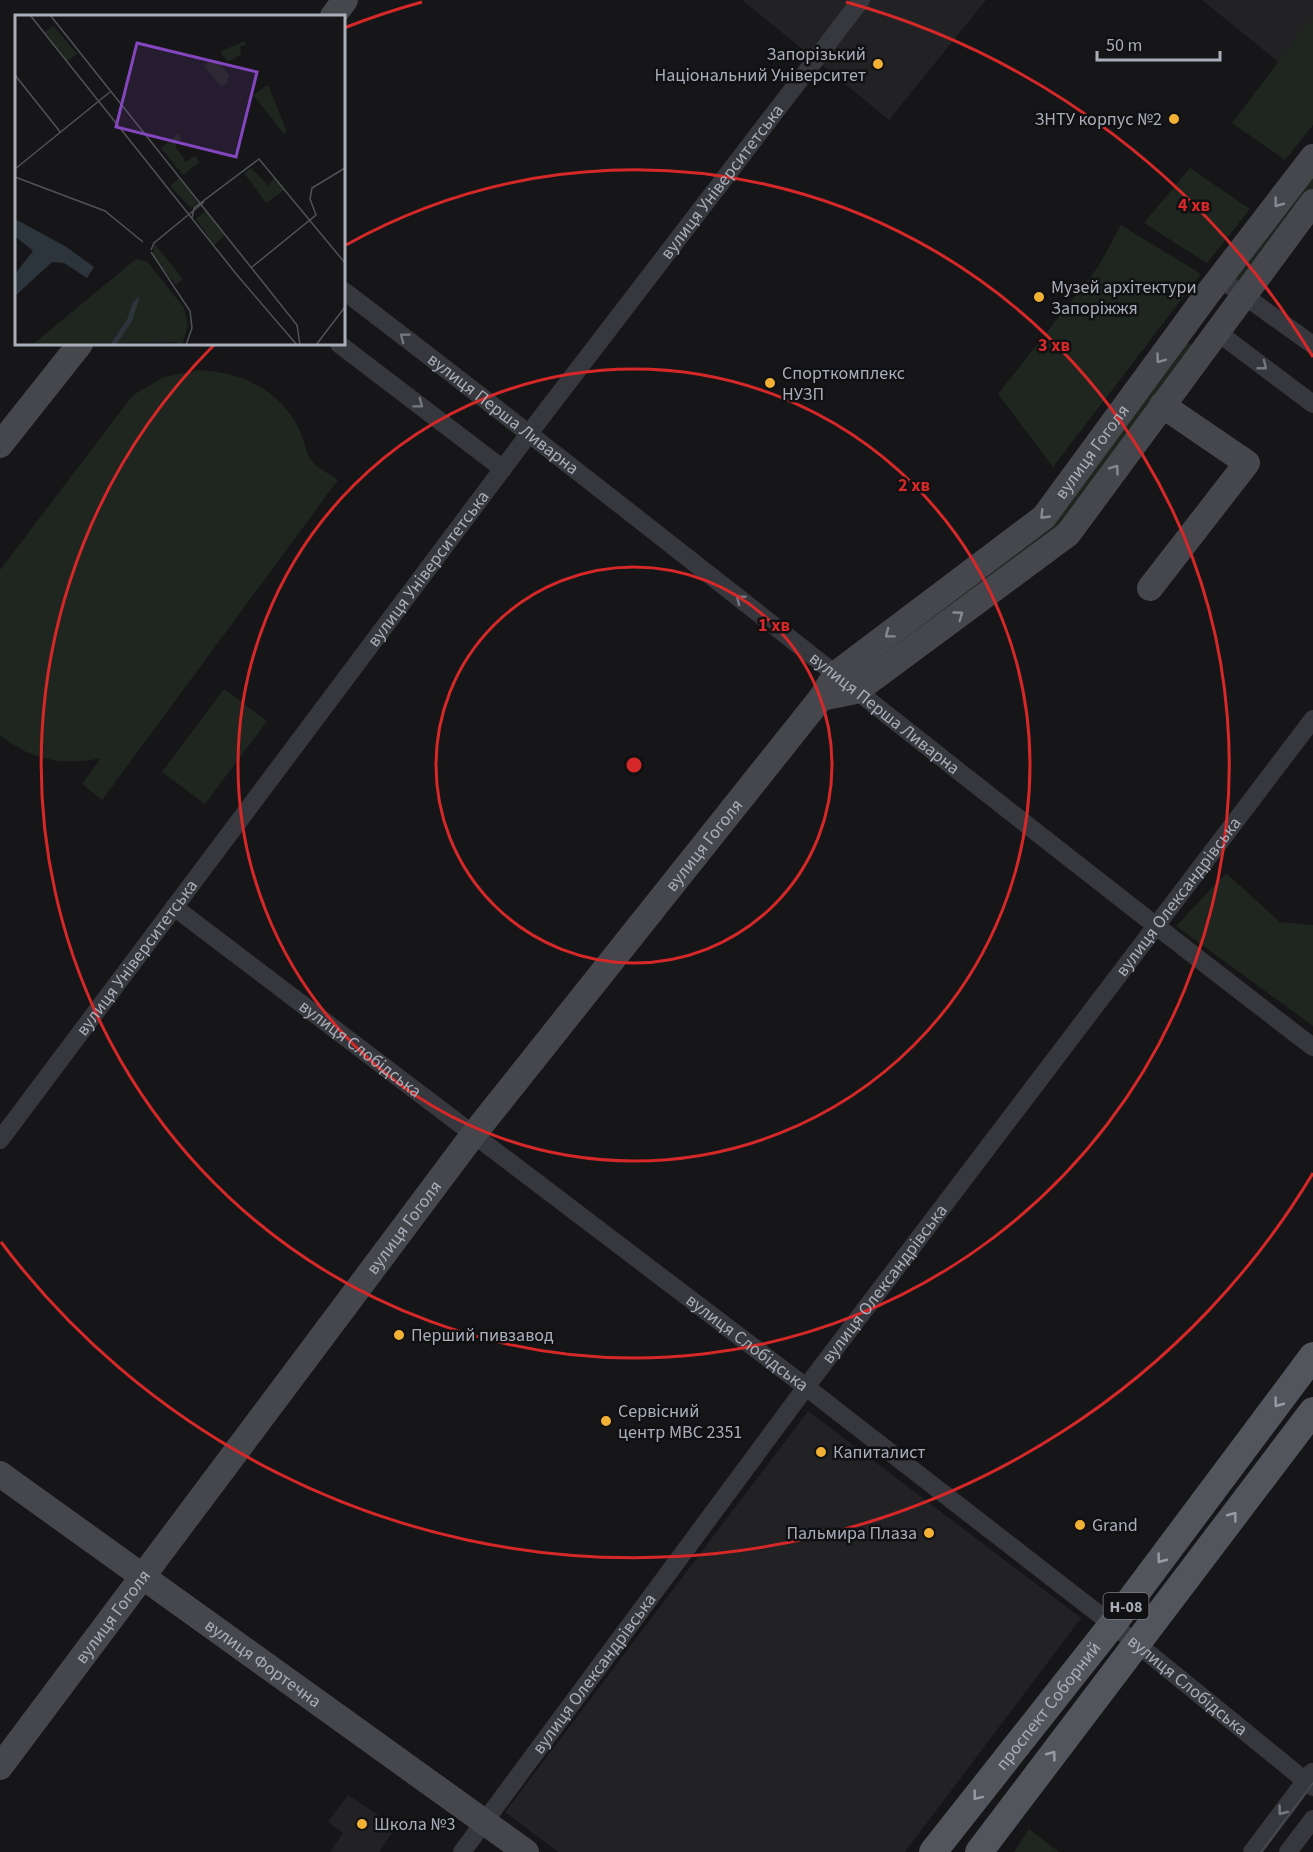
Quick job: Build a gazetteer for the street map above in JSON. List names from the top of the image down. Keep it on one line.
{"streets":{"main road":["Н-08","проспект Соборний"],"street":["вулиця Університетська","вулиця Перша Ливарна","вулиця Гоголя","вулиця Олександрівська","вулиця Слобідська","вулиця Фортечна"]},"crossings":[["вулиця Університетська","вулиця Перша Ливарна"],["вулиця Університетська","вулиця Слобідська"],["вулиця Перша Ливарна","вулиця Гоголя"],["вулиця Перша Ливарна","вулиця Олександрівська"],["вулиця Гоголя","вулиця Слобідська"],["вулиця Гоголя","вулиця Фортечна"],["вулиця Олександрівська","вулиця Слобідська"],["вулиця Олександрівська","вулиця Фортечна"],["вулиця Слобідська","проспект Соборний"]],"places":["Запорізький Національний Університет","ЗНТУ корпус №2","Музей архітектури Запоріжжя","Спорткомплекс НУЗП","Перший пивзавод","Сервісний центр МВС 2351","Капиталист","Grand","Пальмира Плаза","Школа №3"],"scale_bar":"50 m","rings":["4 хв","3 хв","2 хв","1 хв"]}
